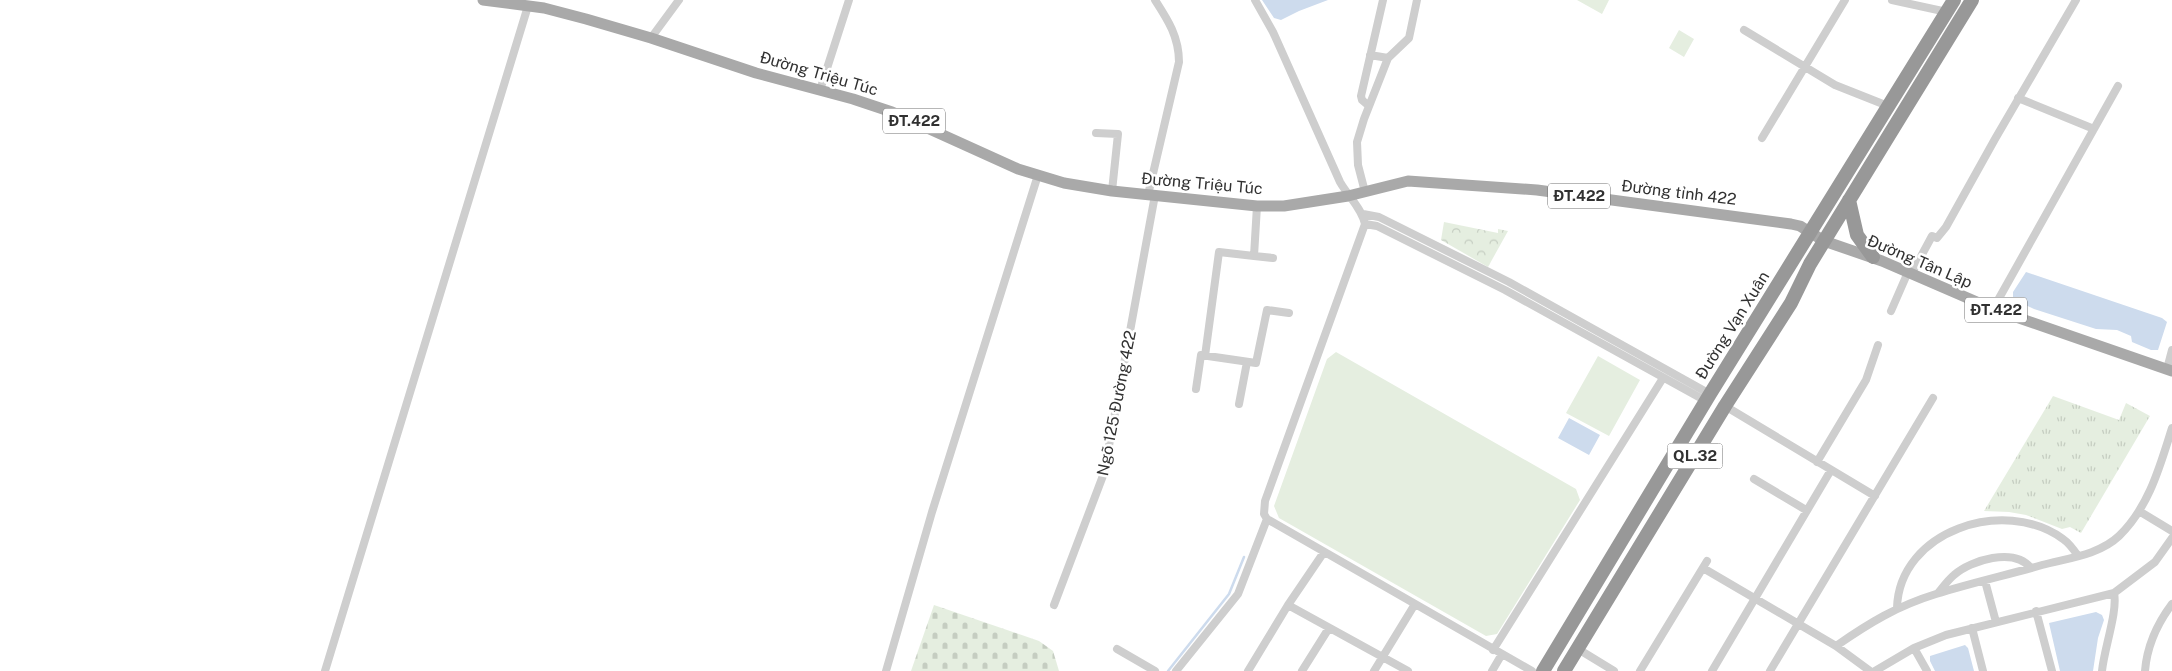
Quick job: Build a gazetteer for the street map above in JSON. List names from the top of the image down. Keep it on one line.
{"streets":{"highway":["Đường Vạn Xuân","QL.32"],"main road":["Đường Triệu Túc","ĐT.422","Đường tỉnh 422","Đường Tân Lập"],"street":["Ngõ 125 Đường 422"]},"crossings":[["Đường Triệu Túc","Đường tỉnh 422"],["Đường Triệu Túc","Ngõ 125 Đường 422"],["Đường tỉnh 422","Đường Tân Lập"],["Đường tỉnh 422","Đường Vạn Xuân"],["Đường tỉnh 422","QL.32"],["Đường Tân Lập","QL.32"]]}
